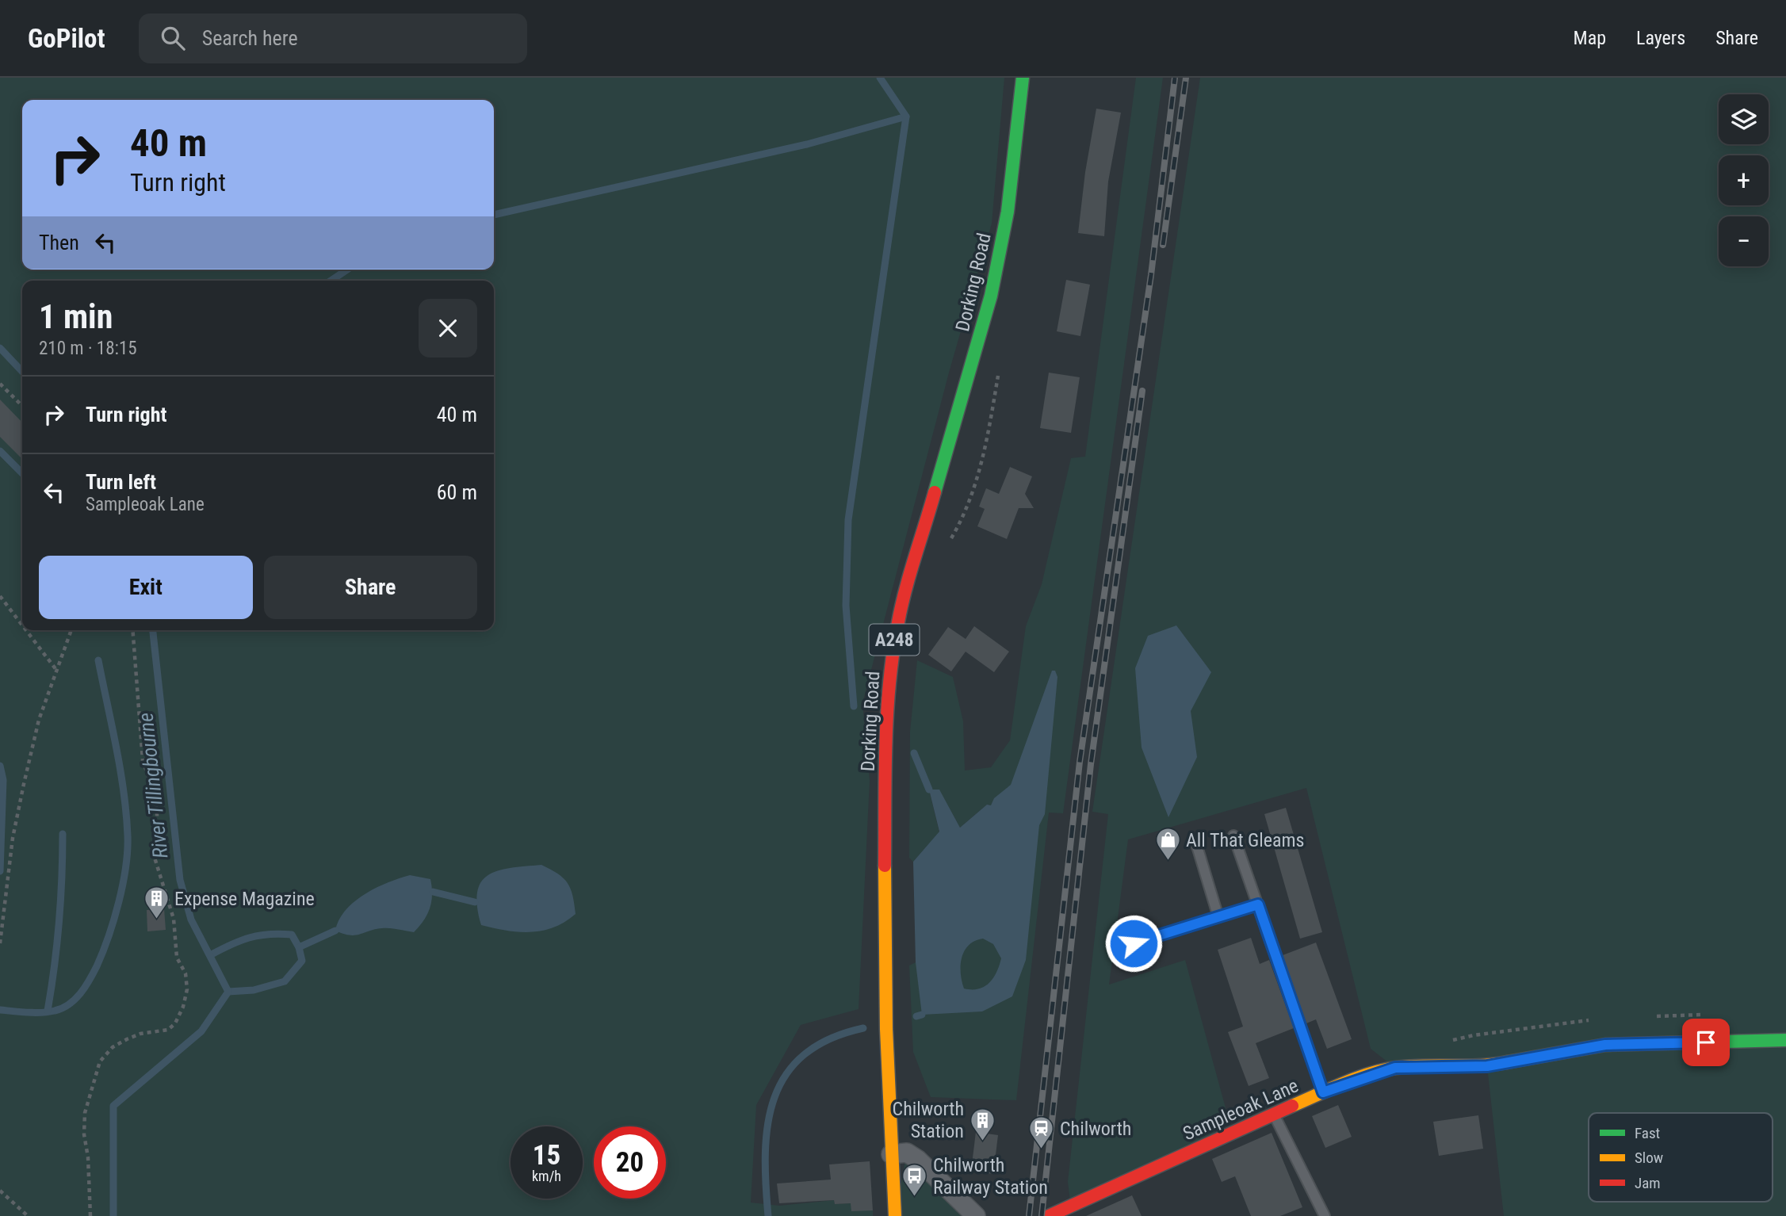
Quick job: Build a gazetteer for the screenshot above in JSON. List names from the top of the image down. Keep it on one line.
{"streets":{"main road":["Dorking Road","A248","Sampleoak Lane"]},"water":["River Tillingbourne"],"places":{"shop":["All That Gleams"],"building":["Expense Magazine","Chilworth Station"],"station":["Chilworth"],"bus stop":["Chilworth Railway Station"]},"legend":["Fast","Slow","Jam"],"page":{"header":"GoPilot","search":"Search here","nav":["Map","Layers","Share"],"map_buttons":["+","−"],"turn":["40 m","Turn right"],"then":"Then","heading":["1 min","210 m · 18:15"],"list":[{"name":"Turn right","value":"40 m"},{"name":"Turn left","note":"Sampleoak Lane","value":"60 m"}],"buttons":["Exit","Share"],"speed":"15 km/h","limit":"20"}}
